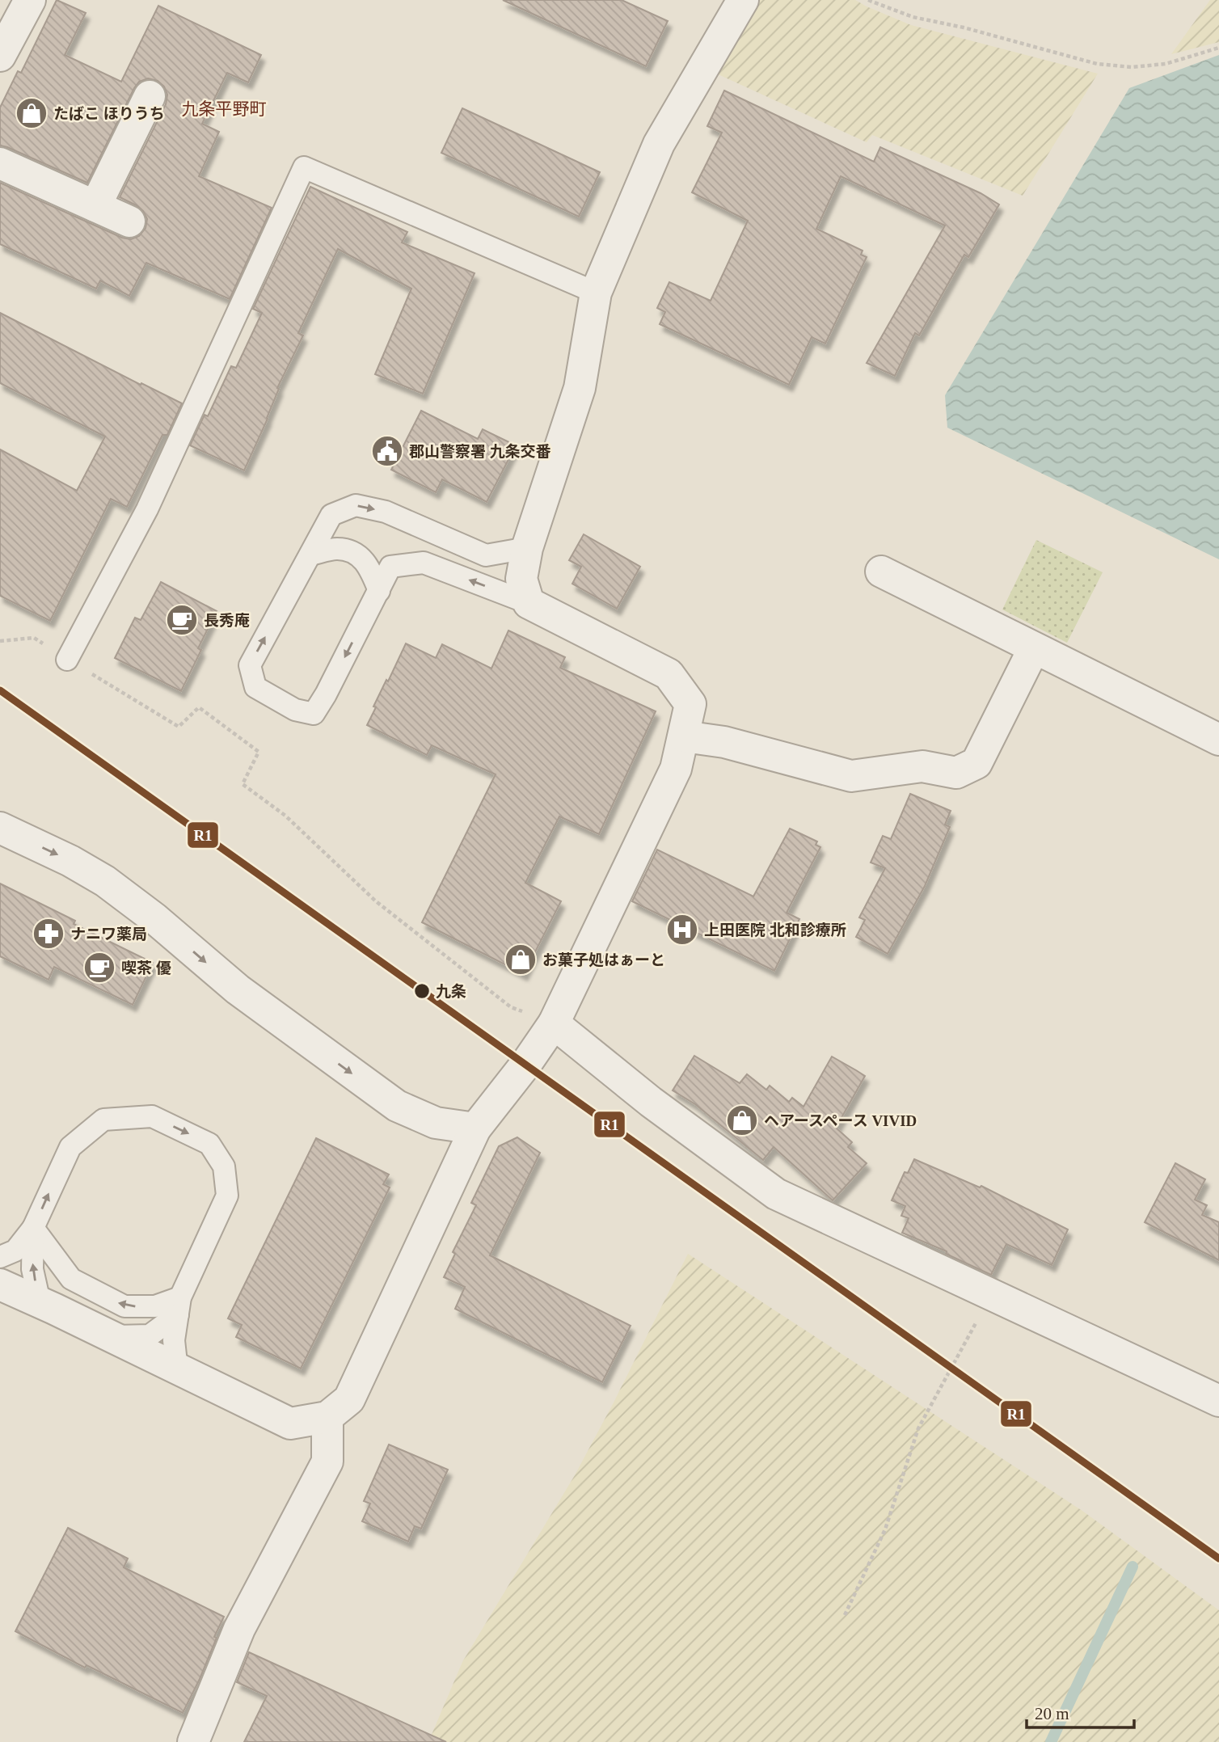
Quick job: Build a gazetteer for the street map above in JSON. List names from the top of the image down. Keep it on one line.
{"districts":["九条平野町"],"places":{"shop":["たばこ ほりうち","お菓子処はぁーと","ヘアースペース VIVID"],"public building":["郡山警察署 九条交番"],"cafe":["長秀庵","喫茶 優"],"hospital":["上田医院 北和診療所"],"pharmacy":["ナニワ薬局"],"other":["九条"]},"lines":["transit line R1"],"scale_bar":"20 m"}
